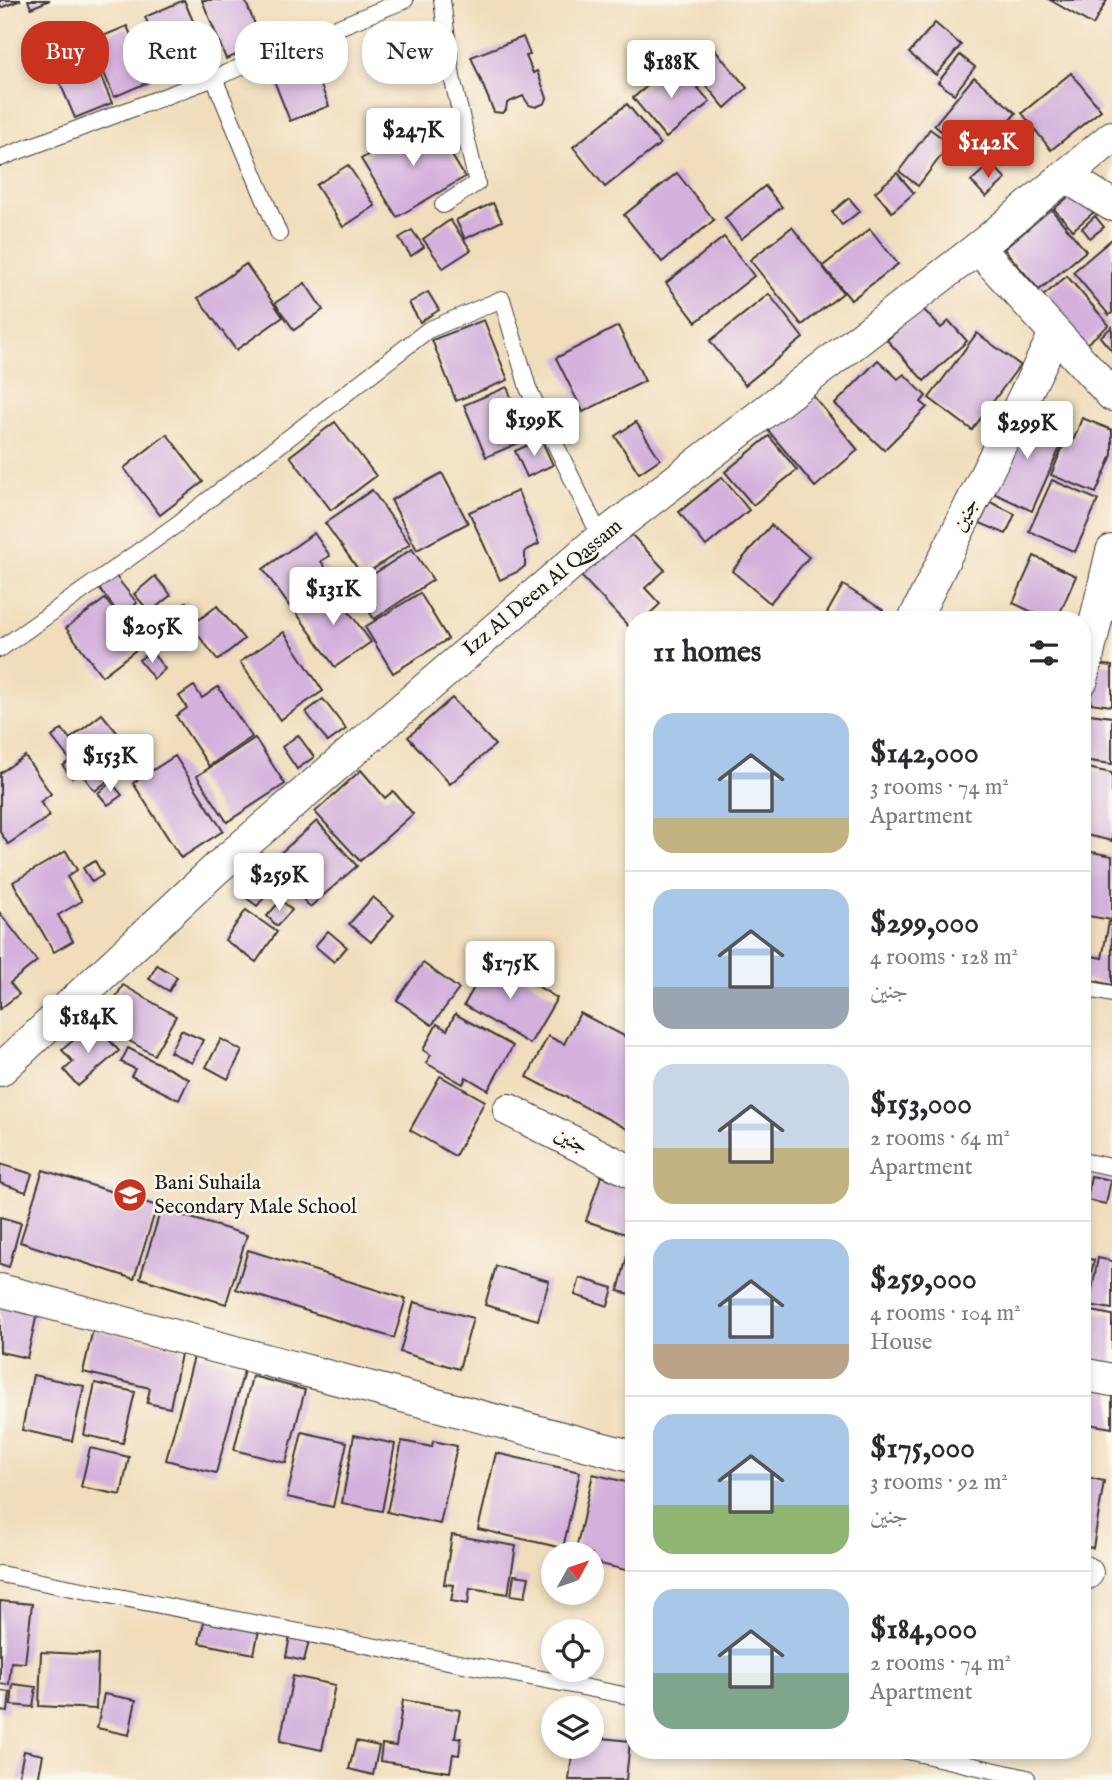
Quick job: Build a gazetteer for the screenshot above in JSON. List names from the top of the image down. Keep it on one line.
{"streets":{"street":["جنين","Izz Al Deen Al Qassam"]},"places":{"school or university":["Bani Suhaila Secondary Male School"]},"north":"top right","page":{"chip":["Buy","Rent","Filters","New"],"price":["$188K","$247K","$142K","$199K","$299K","$131K","$205K","$153K","$259K","$175K","$184K"],"heading":"11 homes","list":[{"name":"$142,000","note":"3 rooms · 74 m² · Apartment"},{"name":"$299,000","note":"4 rooms · 128 m² · جنين"},{"name":"$153,000","note":"2 rooms · 64 m² · Apartment"},{"name":"$259,000","note":"4 rooms · 104 m² · House"},{"name":"$175,000","note":"3 rooms · 92 m² · جنين"},{"name":"$184,000","note":"2 rooms · 74 m² · Apartment"}]}}
